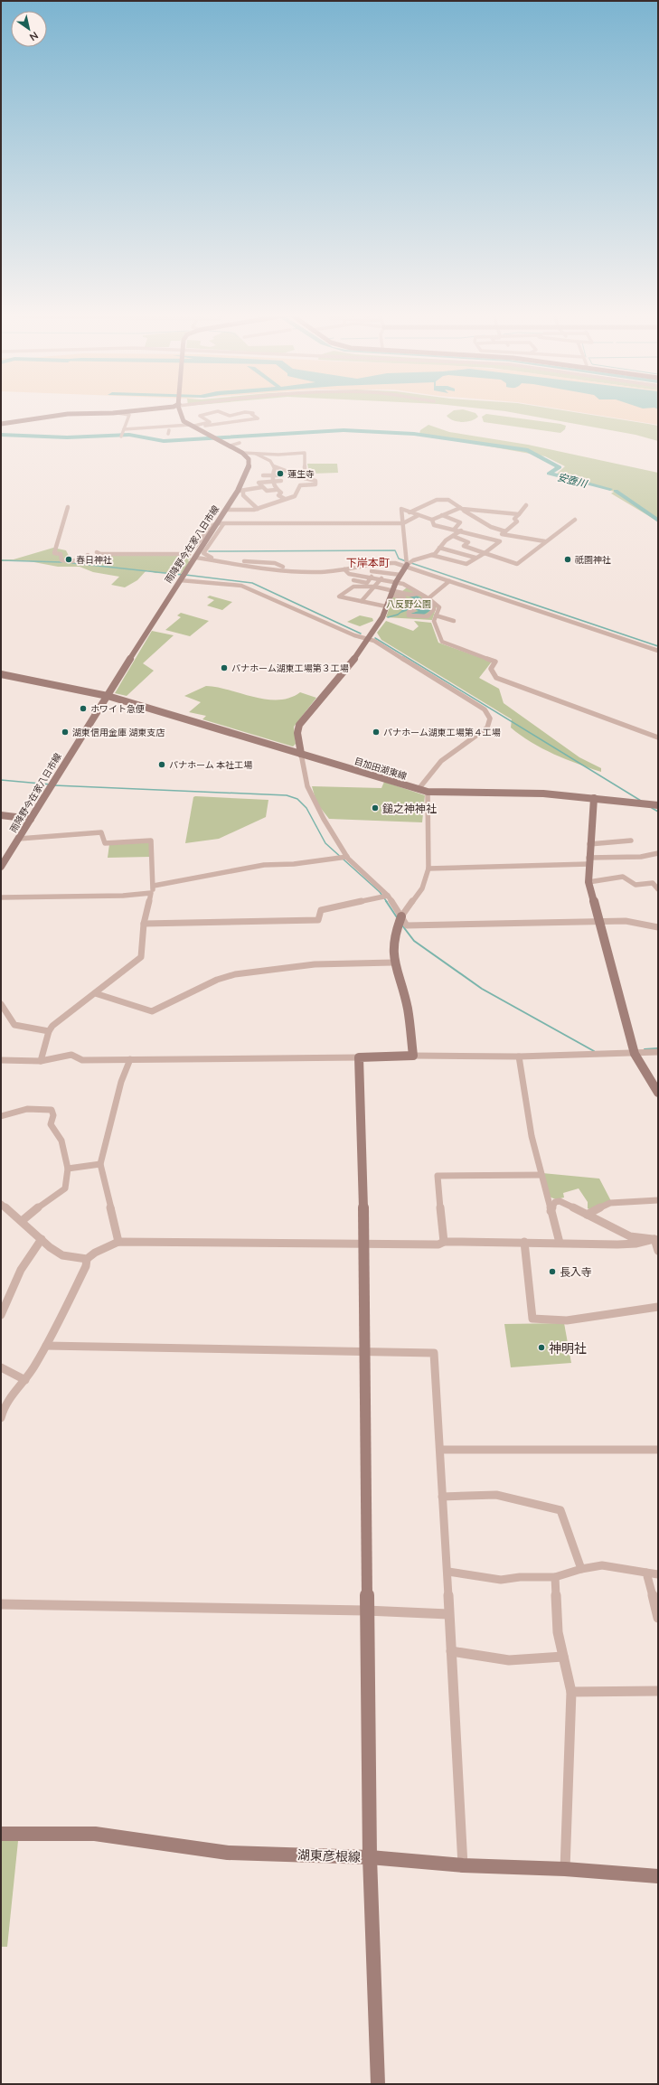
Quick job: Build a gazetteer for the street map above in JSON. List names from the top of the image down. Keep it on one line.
{"streets":{"main road":["雨降野今在家八日市線","目加田湖東線","湖東彦根線"]},"crossings":[["雨降野今在家八日市線","目加田湖東線"]],"districts":["下岸本町"],"water":["安壺川"],"parks":["八反野公園"],"places":["蓮生寺","春日神社","祇園神社","パナホーム湖東工場第３工場","ホワイト急便","湖東信用金庫 湖東支店","パナホーム湖東工場第４工場","パナホーム 本社工場","鎚之神神社","長入寺","神明社"],"north":"bottom right"}
